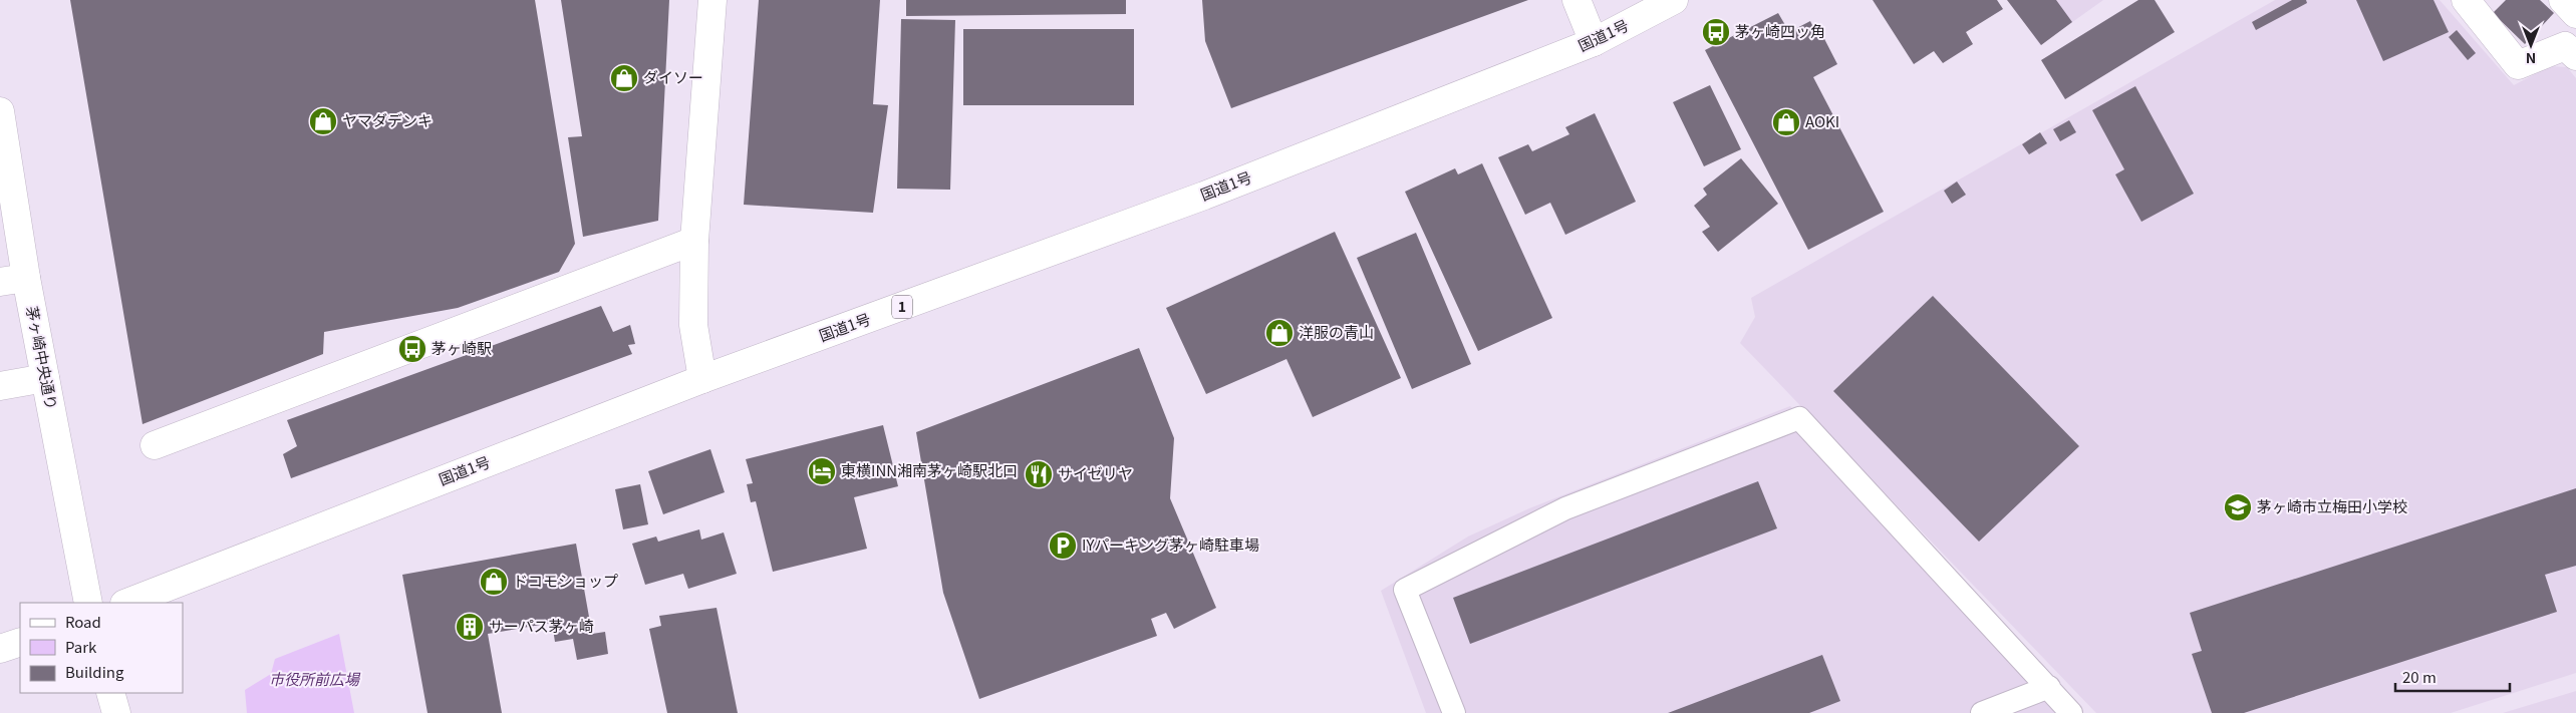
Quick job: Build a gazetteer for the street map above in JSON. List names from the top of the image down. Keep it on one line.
{"streets":{"main road":["国道1号","1","茅ヶ崎中央通り"]},"parks":["市役所前広場"],"places":{"bus stop":["茅ヶ崎四ッ角","茅ヶ崎駅"],"shop":["ダイソー","ヤマダデンキ","AOKI","洋服の青山","ドコモショップ"],"hotel":["東横INN湘南茅ヶ崎駅北口"],"restaurant":["サイゼリヤ"],"school or university":["茅ヶ崎市立梅田小学校"],"parking":["IYパーキング茅ヶ崎駐車場"],"building":["サーパス茅ヶ崎"]},"legend":["Road","Park","Building"],"scale_bar":"20 m","north":"bottom"}
